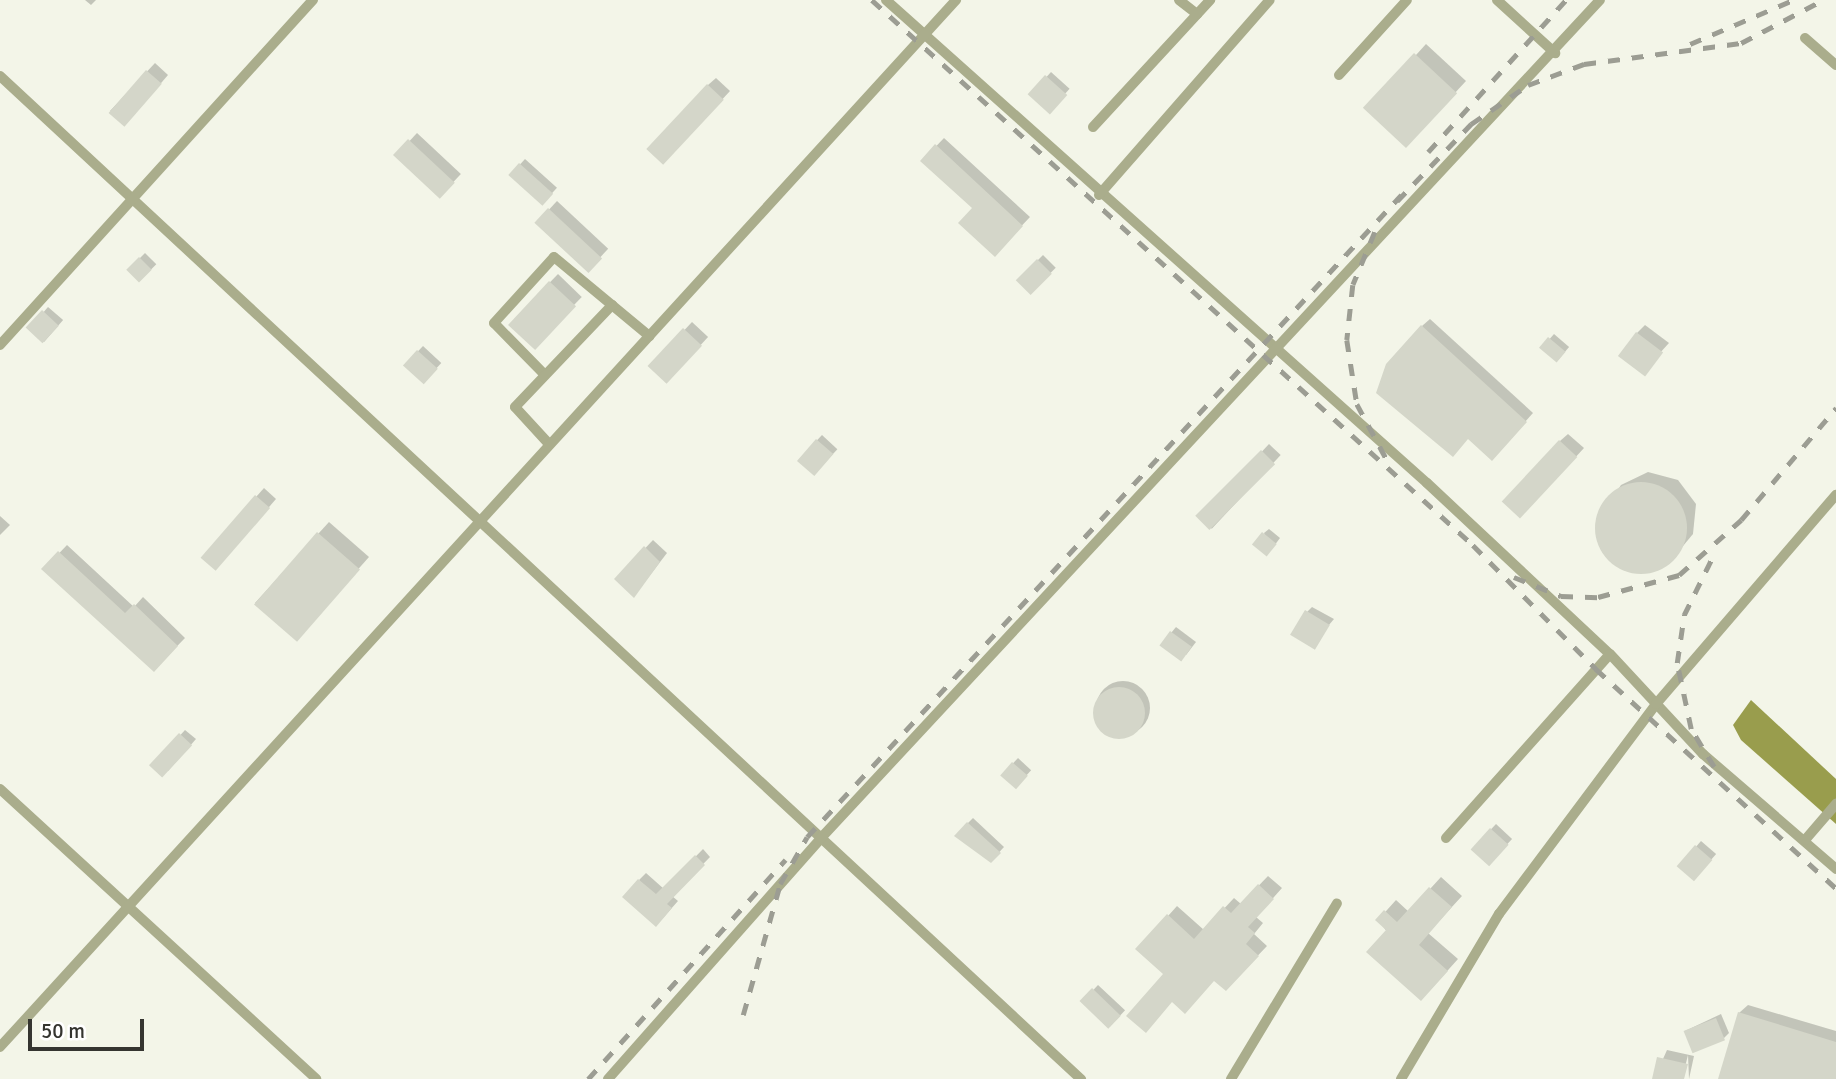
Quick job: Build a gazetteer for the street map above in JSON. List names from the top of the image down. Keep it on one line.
{"scale_bar":"50 m"}
